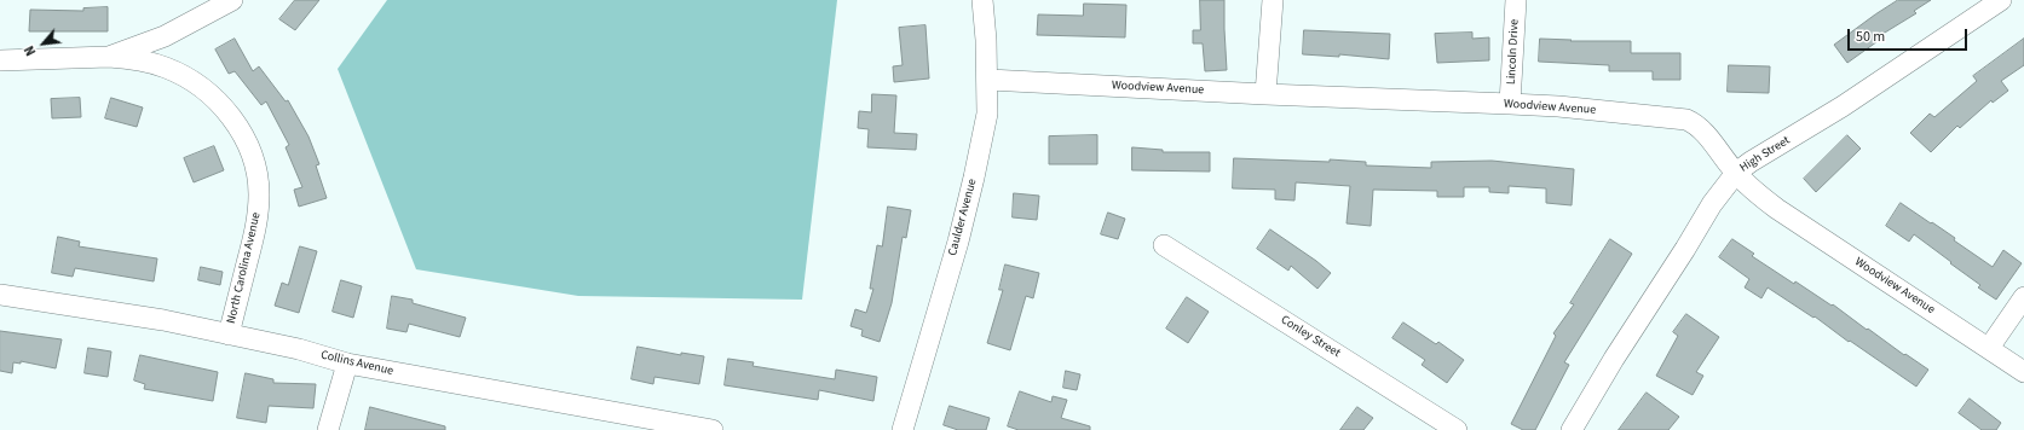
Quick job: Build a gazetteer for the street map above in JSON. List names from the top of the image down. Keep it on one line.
{"streets":{"street":["Lincoln Drive","Woodview Avenue","High Street","Caulder Avenue","North Carolina Avenue","Conley Street","Collins Avenue"]},"crossings":[["Lincoln Drive","Woodview Avenue"],["Woodview Avenue","High Street"],["Woodview Avenue","Caulder Avenue"],["North Carolina Avenue","Collins Avenue"]],"scale_bar":"50 m","north":"bottom left"}
